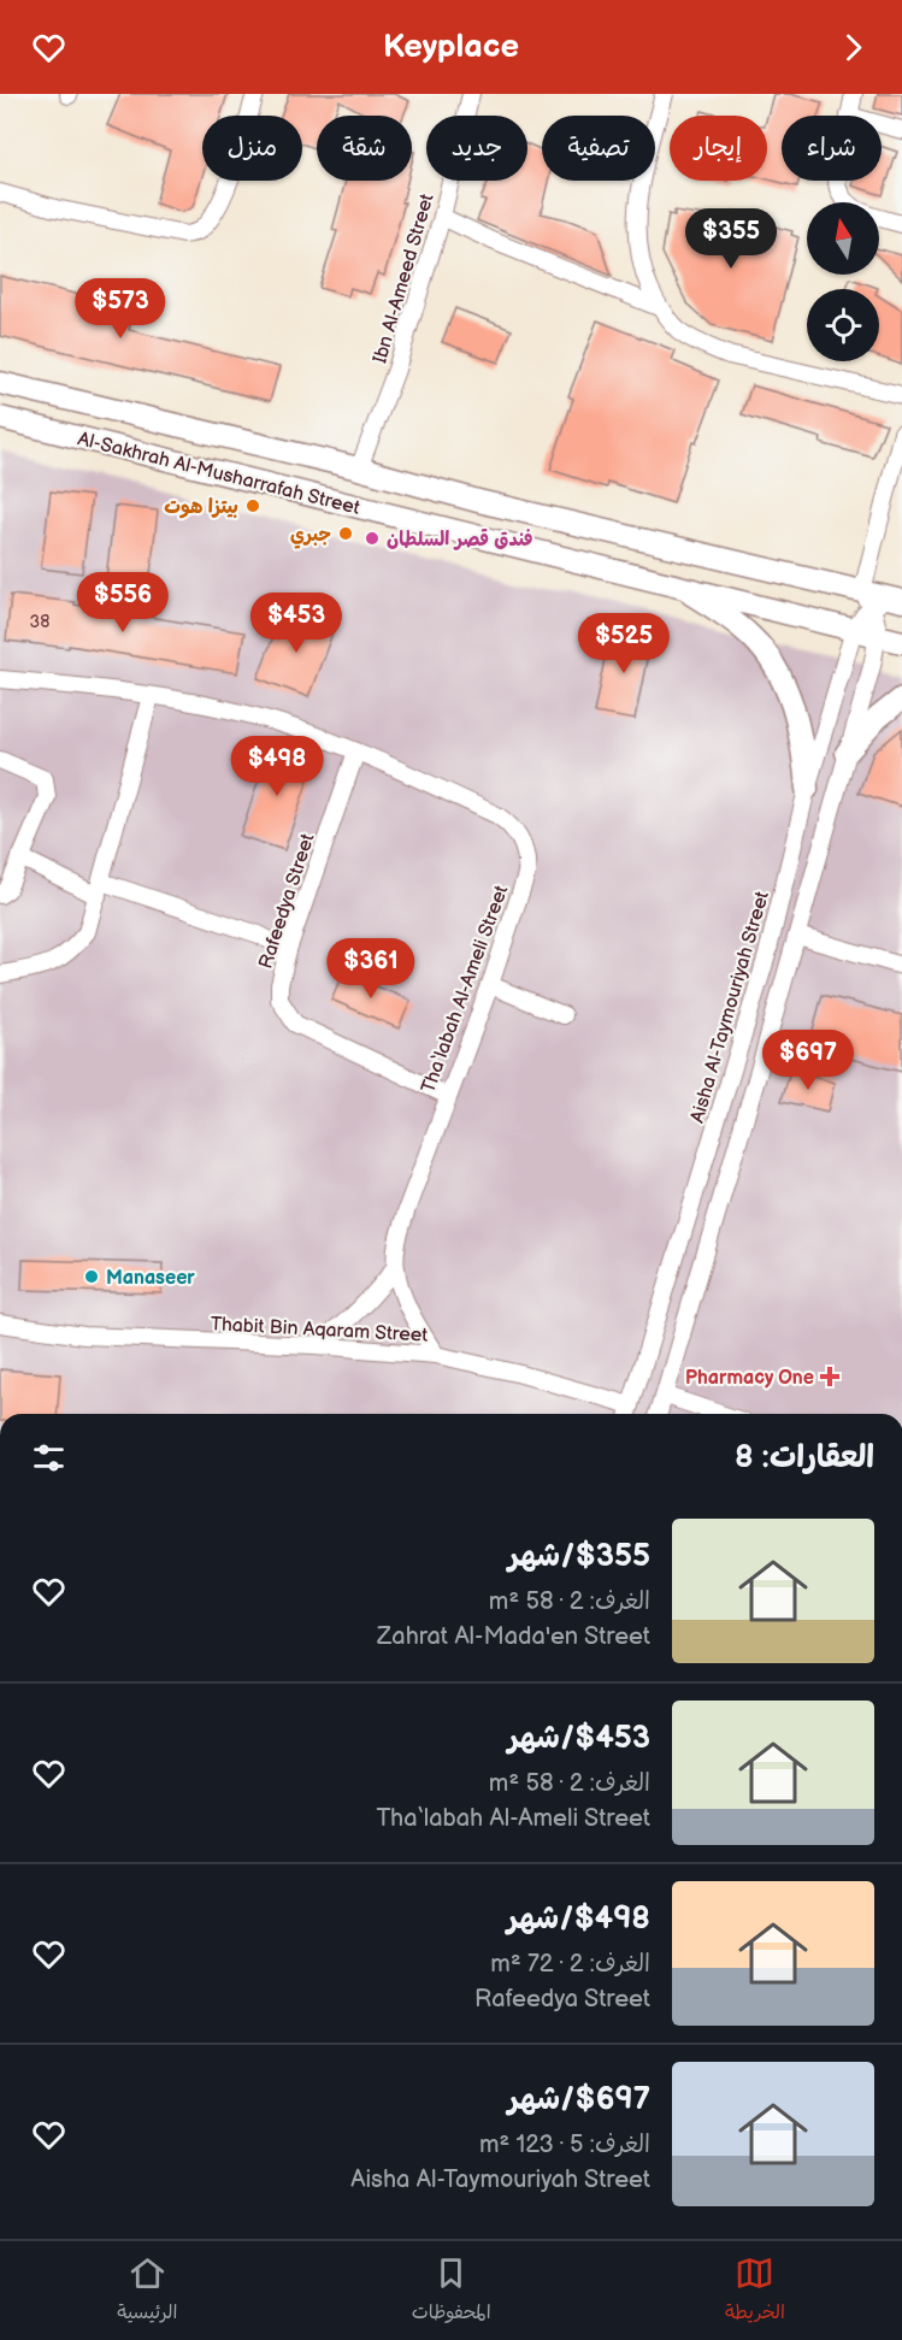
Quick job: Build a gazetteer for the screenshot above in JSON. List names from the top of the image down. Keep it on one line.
{"streets":{"main road":["Al-Sakhrah Al-Musharrafah Street"],"street":["Ibn Al-Ameed Street","Rafeedya Street","Tha‘labah Al-Ameli Street","Aisha Al-Taymouriyah Street","Thabit Bin Aqaram Street"]},"crossings":[["Ibn Al-Ameed Street","Al-Sakhrah Al-Musharrafah Street"],["Al-Sakhrah Al-Musharrafah Street","Aisha Al-Taymouriyah Street"],["Rafeedya Street","Tha‘labah Al-Ameli Street"],["Tha‘labah Al-Ameli Street","Thabit Bin Aqaram Street"],["Aisha Al-Taymouriyah Street","Thabit Bin Aqaram Street"]],"places":{"other":["بيتزا هوت","جبري","فندق قصر السلطان","Manaseer"],"health":["Pharmacy One"]},"house_numbers":["38"],"north":"top","page":{"header":"Keyplace","chip":["شراء","إيجار","تصفية","جديد","شقة","منزل"],"price":["$355","$573","$556","$453","$525","$498","$361","$697"],"heading":"العقارات: 8","list":[{"name":"$355/شهر","note":"الغرف: 2 · 58 m² · Zahrat Al-Mada'en Street"},{"name":"$453/شهر","note":"الغرف: 2 · 58 m² · Tha‘labah Al-Ameli Street"},{"name":"$498/شهر","note":"الغرف: 2 · 72 m² · Rafeedya Street"},{"name":"$697/شهر","note":"الغرف: 5 · 123 m² · Aisha Al-Taymouriyah Street"}],"tabs":["الخريطة","المحفوظات","الرئيسية"]}}
